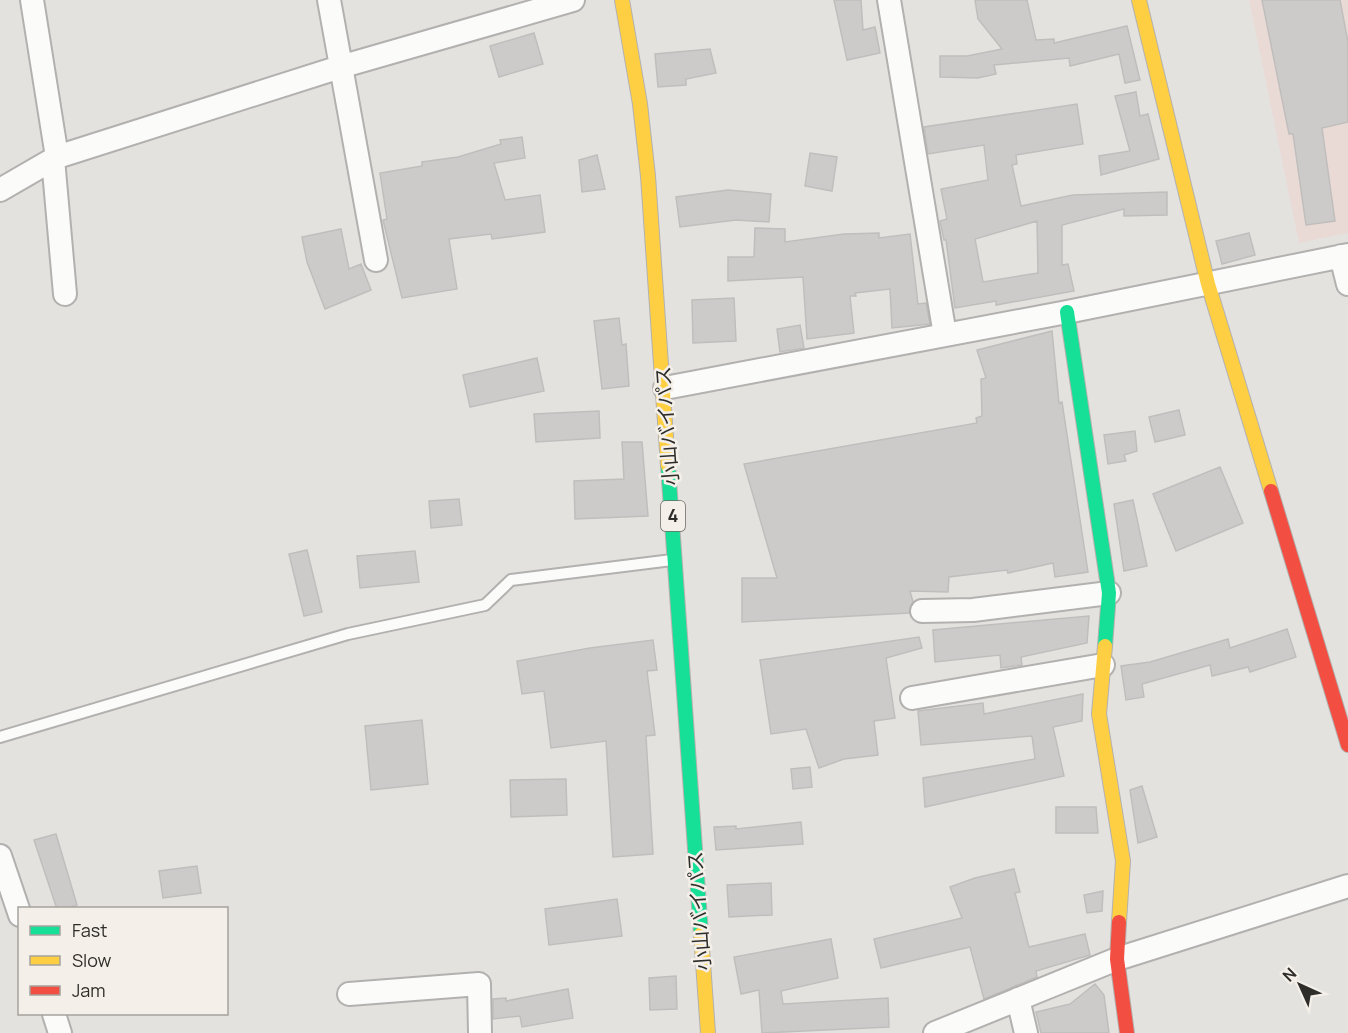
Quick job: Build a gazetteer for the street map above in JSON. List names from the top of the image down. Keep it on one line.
{"streets":{"main road":["小山バイパス","4"]},"legend":["Fast","Slow","Jam"],"north":"top left"}
